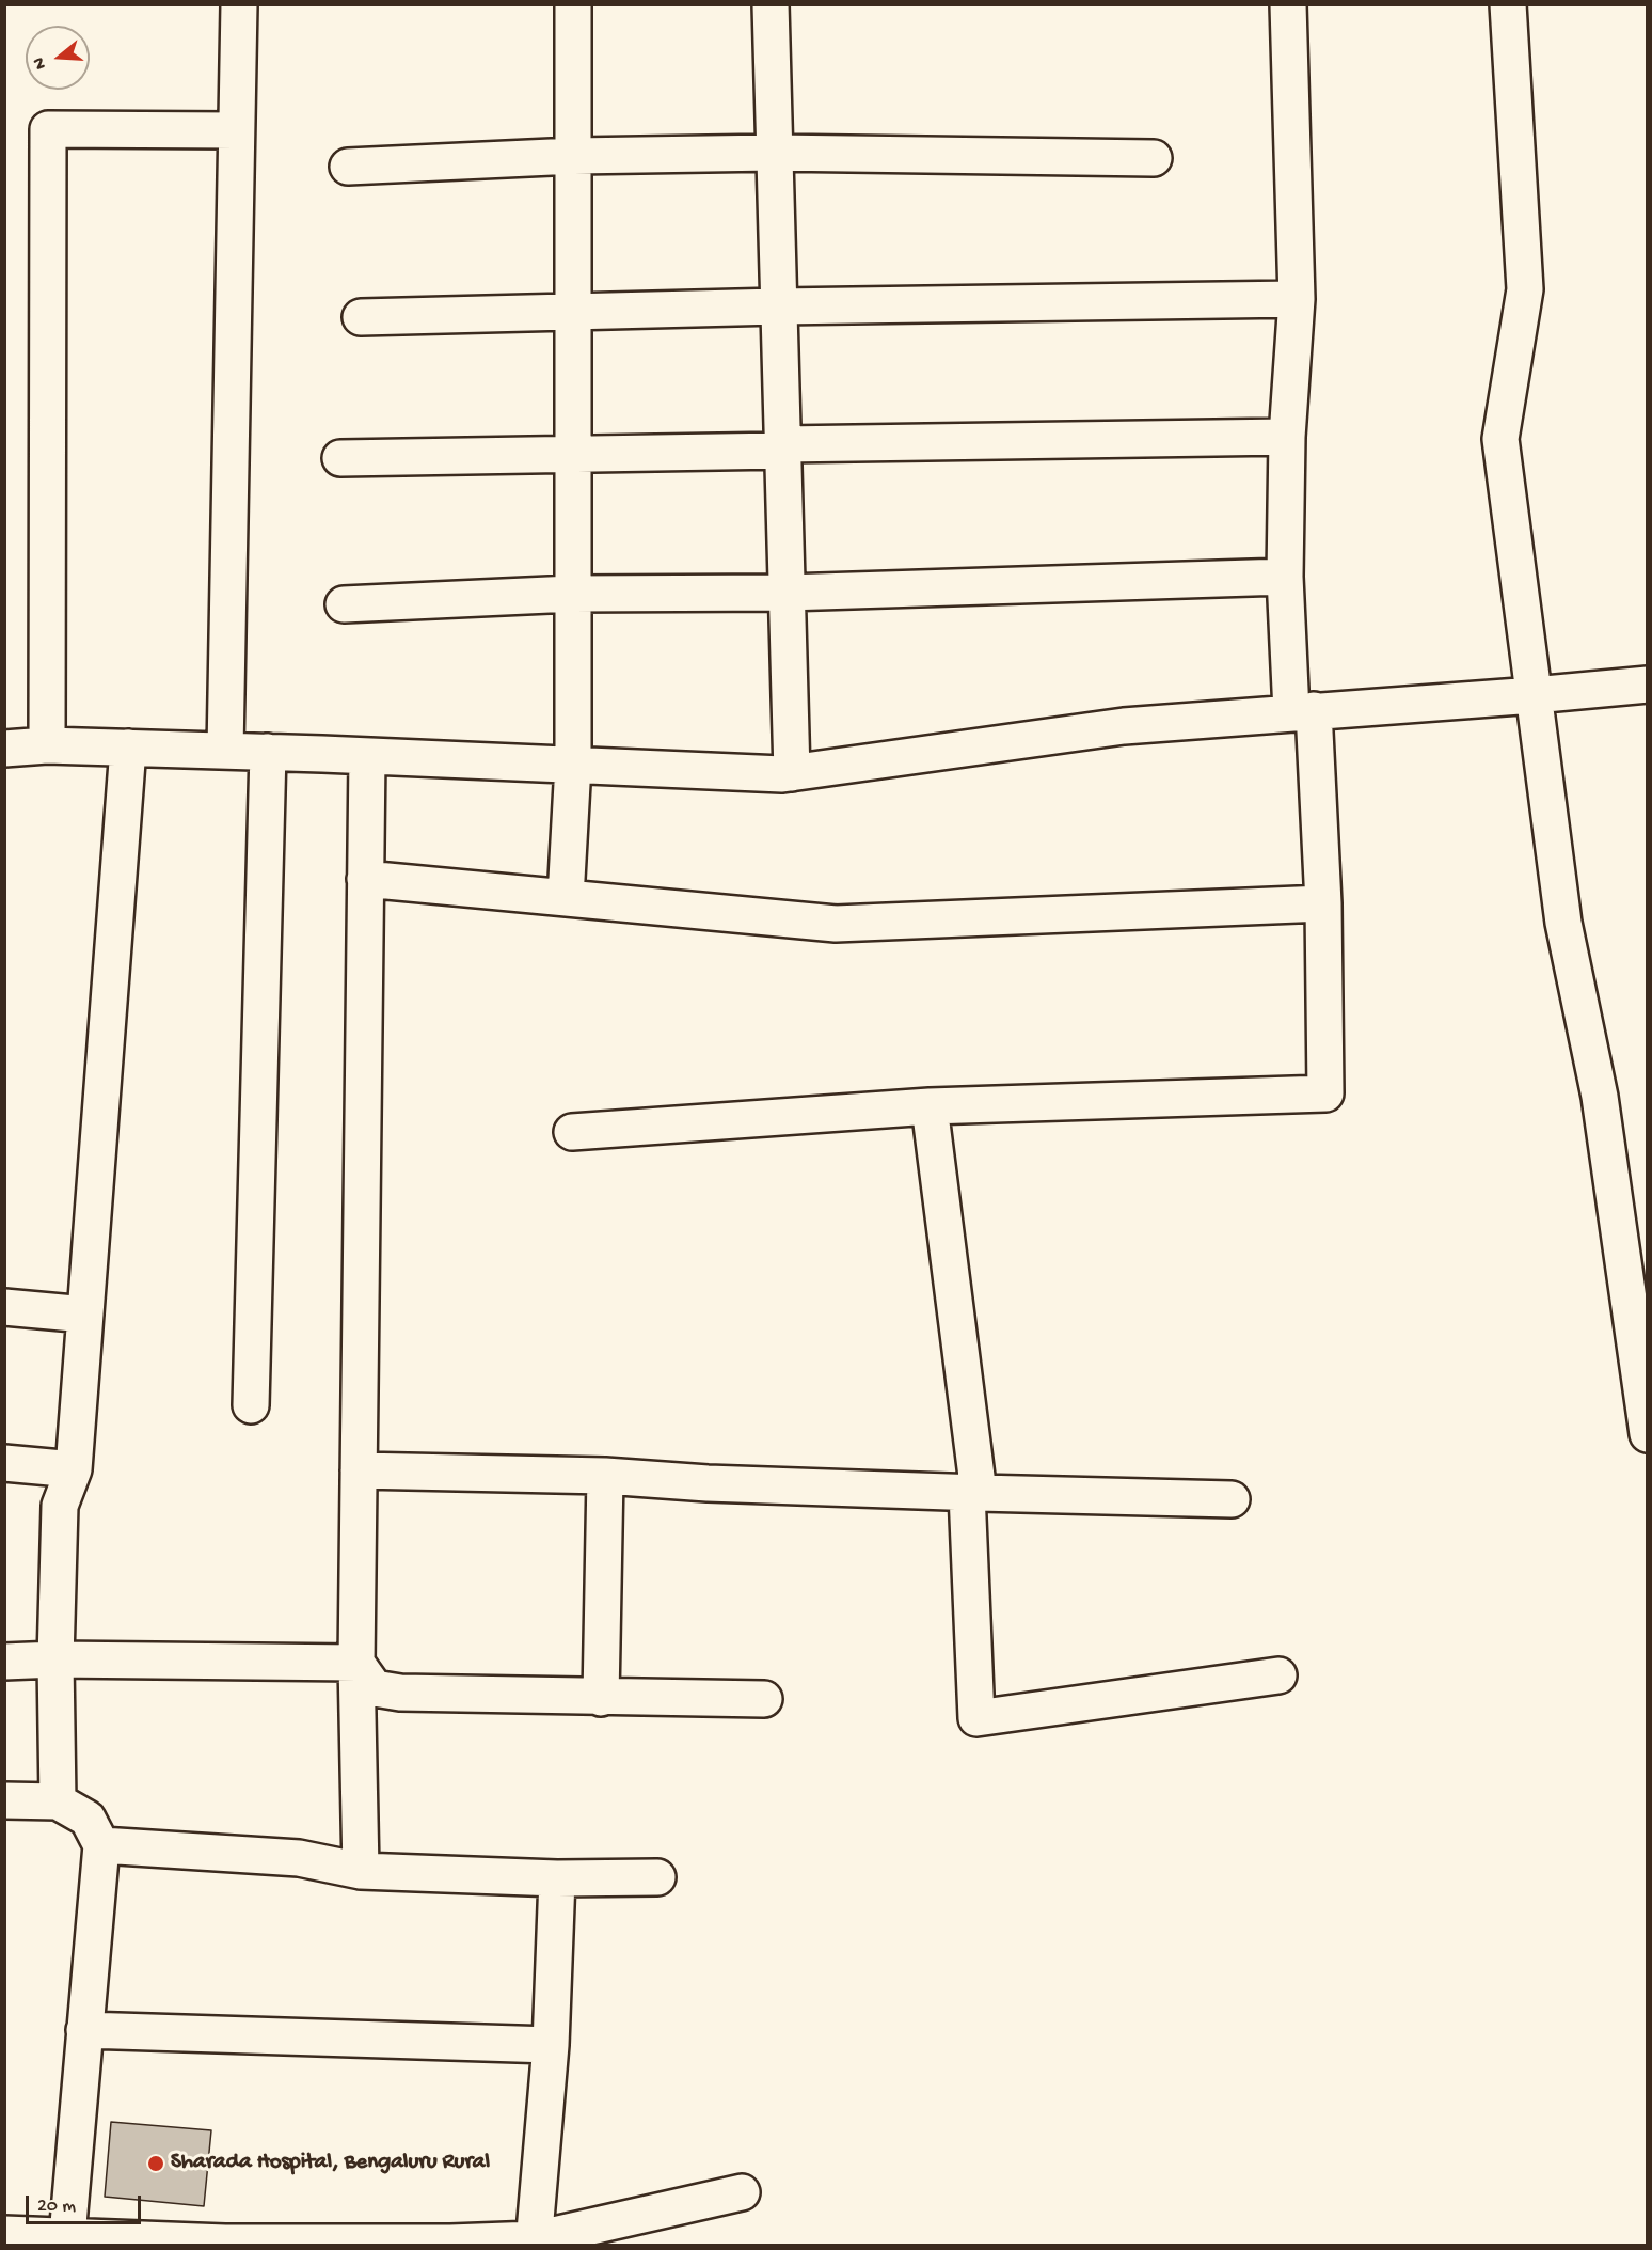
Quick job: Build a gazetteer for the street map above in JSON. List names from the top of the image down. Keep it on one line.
{"places":["Sharada Hospital, Bengaluru Rural"],"scale_bar":"20 m","north":"left"}
